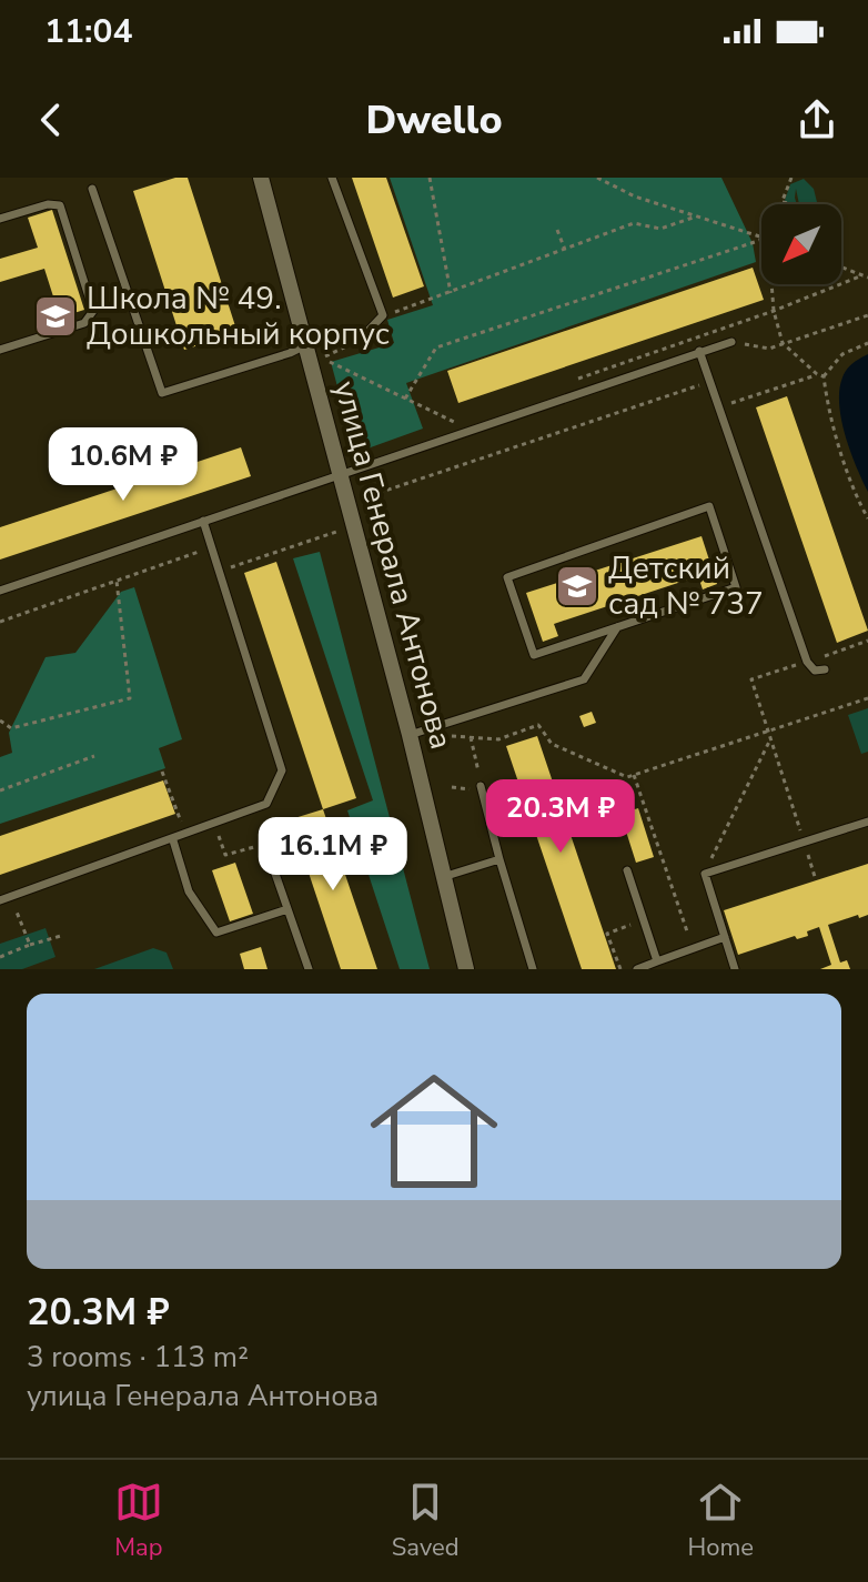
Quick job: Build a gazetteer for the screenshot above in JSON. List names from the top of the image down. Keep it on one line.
{"streets":{"street":["улица Генерала Антонова"]},"places":{"school or university":["Школа № 49. Дошкольный корпус","Детский сад № 737"]},"north":"bottom left","page":{"status":"11:04","header":"Dwello","price":["10.6M ₽","20.3M ₽","16.1M ₽"],"list":[{"name":"20.3M ₽","note":"3 rooms · 113 m² · улица Генерала Антонова"}],"tabs":["Map","Saved","Home"]}}
